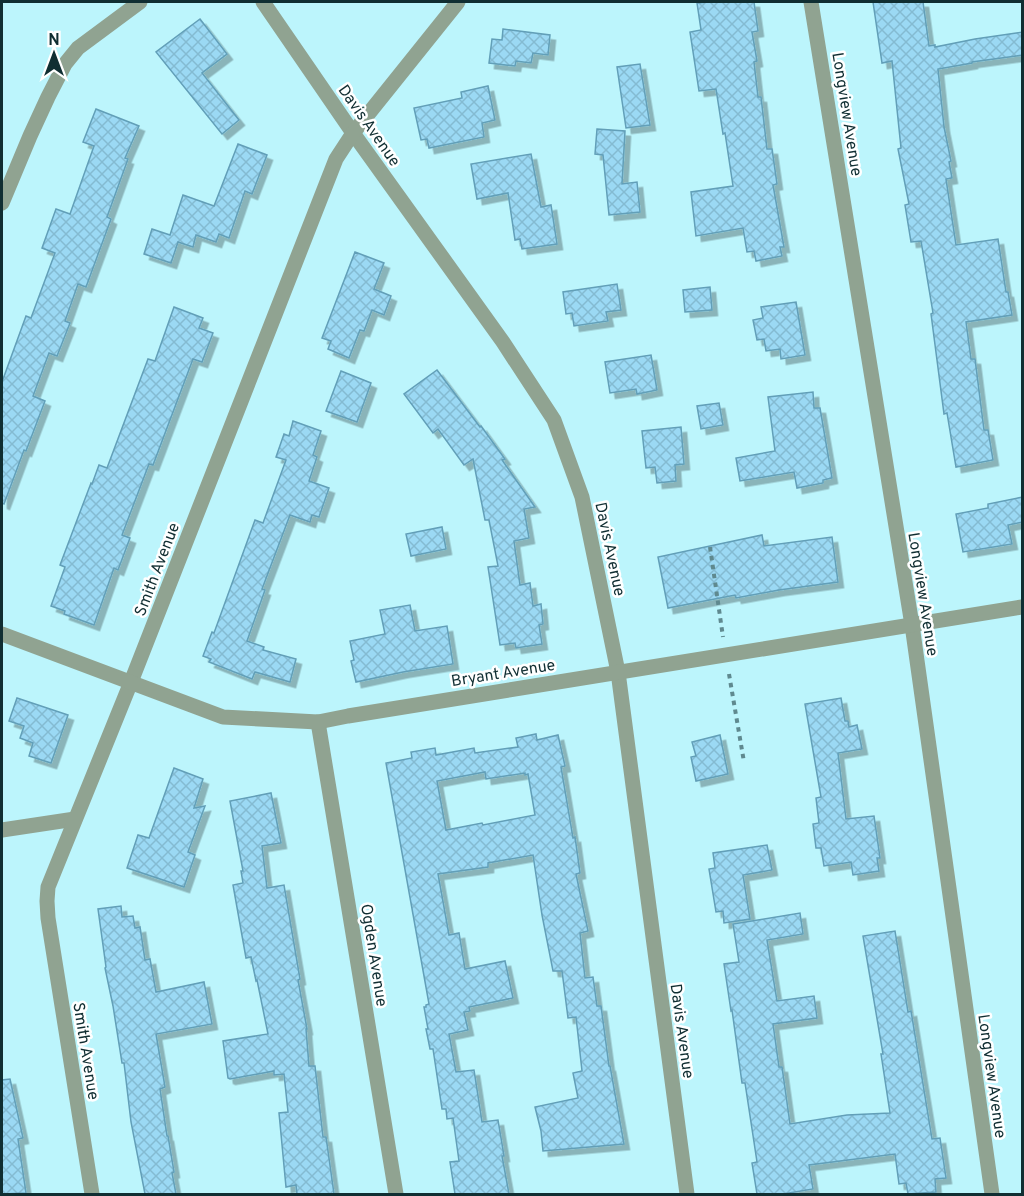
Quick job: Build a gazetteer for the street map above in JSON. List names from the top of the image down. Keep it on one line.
{"streets":{"street":["Longview Avenue","Davis Avenue","Smith Avenue","Bryant Avenue","Ogden Avenue"]},"crossings":[["Longview Avenue","Bryant Avenue"],["Davis Avenue","Smith Avenue"],["Davis Avenue","Bryant Avenue"],["Smith Avenue","Bryant Avenue"],["Bryant Avenue","Ogden Avenue"]],"north":"top"}
